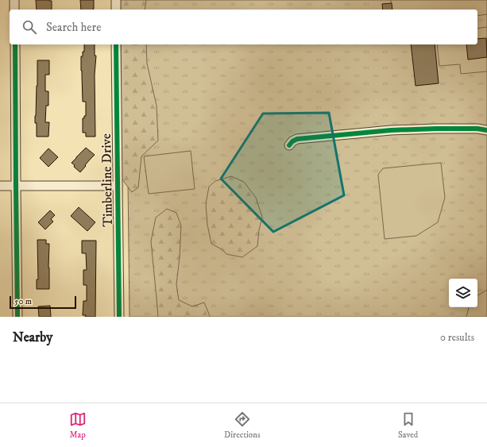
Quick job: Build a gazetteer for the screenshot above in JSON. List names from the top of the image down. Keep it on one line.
{"streets":{"street":["Timberline Drive"]},"scale_bar":"50 m","page":{"search":"Search here","scale":"50 m","heading":["Nearby","0 results"],"nav":["Map","Directions","Saved"]}}
